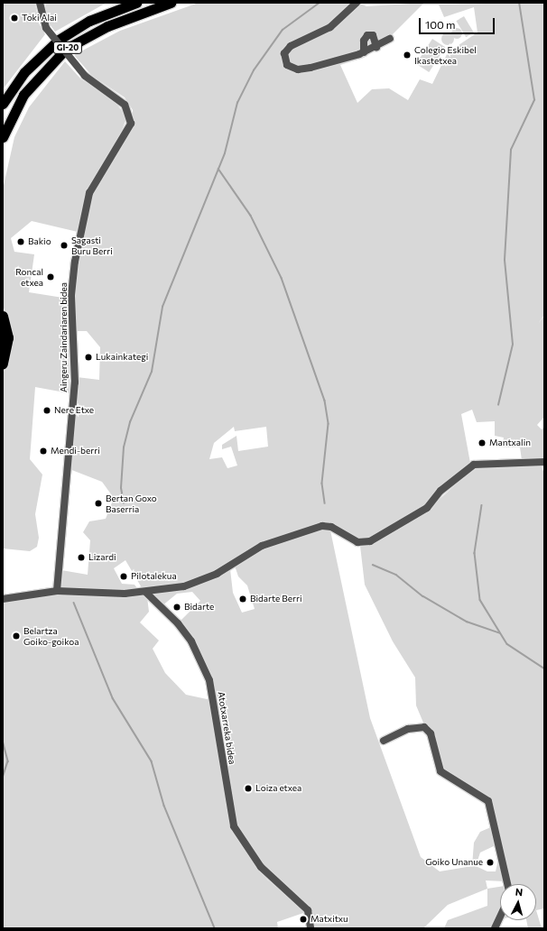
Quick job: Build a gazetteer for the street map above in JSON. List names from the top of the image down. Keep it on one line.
{"streets":{"highway":["GI-20"],"street":["Aingeru Zaindariaren bidea","Atotxarreka bidea"]},"places":["Toki Alai","Colegio Eskibel Ikastetxea","Bakio","Sagasti Buru Berri","Roncal etxea","Lukainkategi","Nere Etxe","Mantxalin","Mendi-berri","Bertan Goxo Baserria","Lizardi","Pilotalekua","Bidarte Berri","Bidarte","Belartza Goiko-goikoa","Loiza etxea","Goiko Unanue","Matxitxu"],"scale_bar":"100 m","north":"top"}
